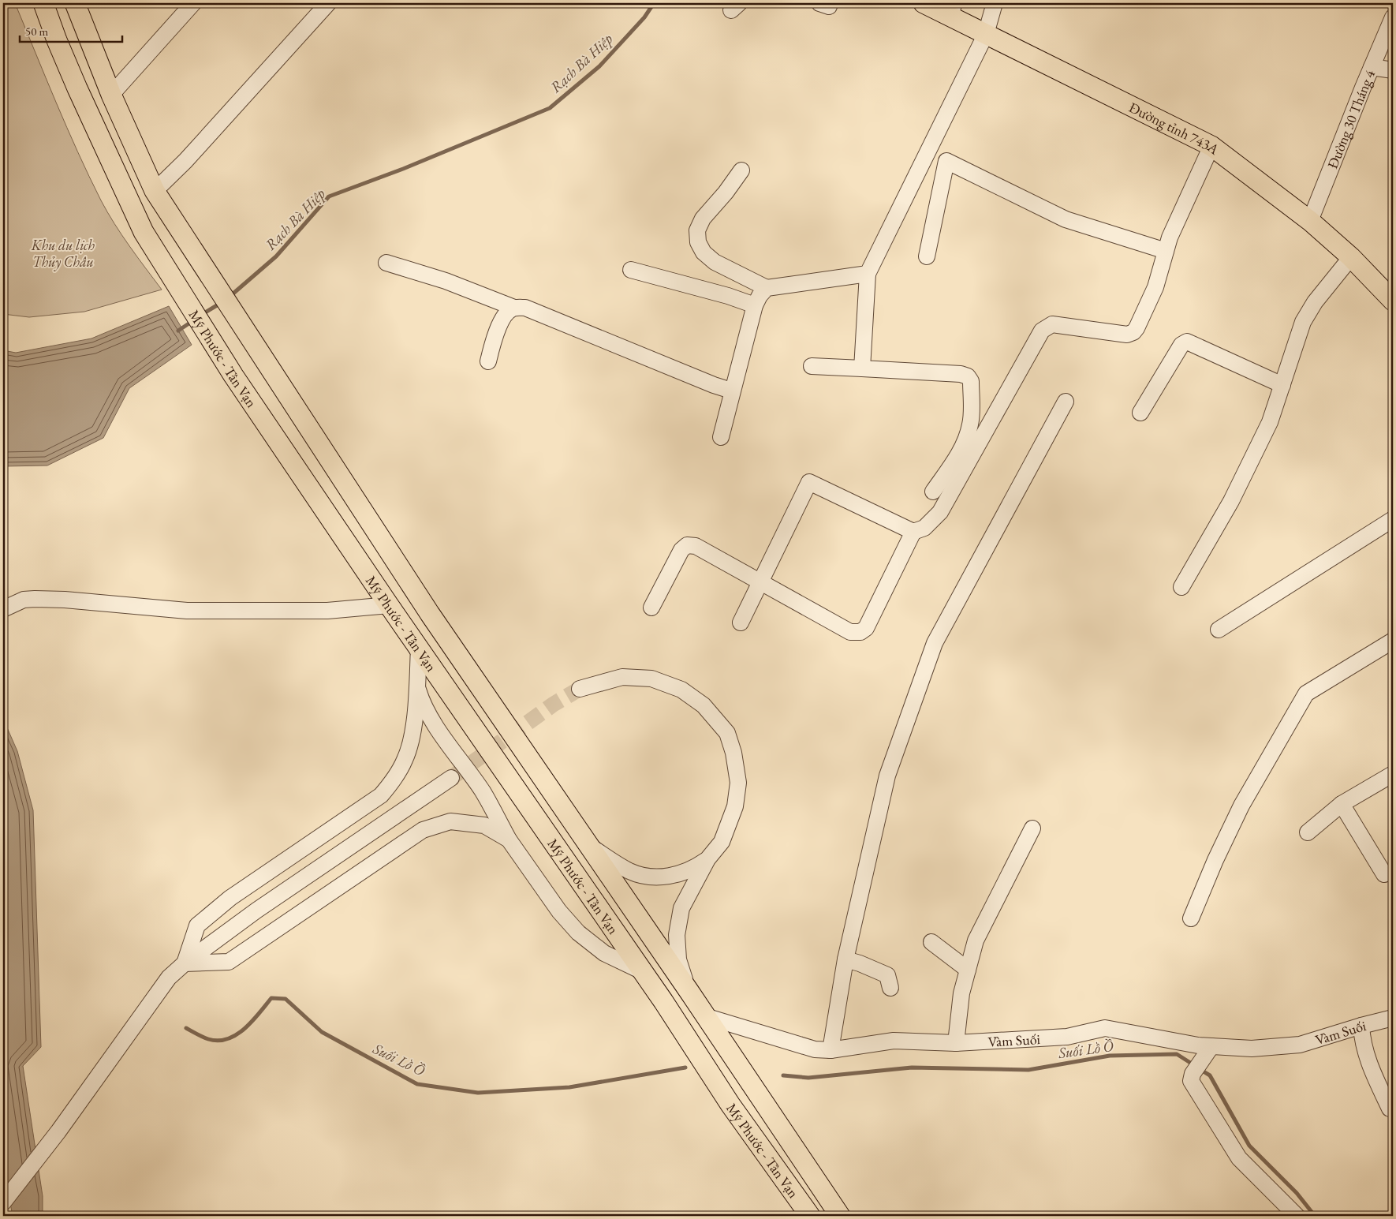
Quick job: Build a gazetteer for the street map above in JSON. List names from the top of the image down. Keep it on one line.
{"streets":{"main road":["Đường tỉnh 743A","Mỹ Phước - Tân Vạn"],"street":["Đường 30 Tháng 4","Vàm Suối"]},"crossings":[["Đường 30 Tháng 4","Đường tỉnh 743A"],["Mỹ Phước - Tân Vạn","Vàm Suối"]],"water":["Rạch Bà Hiệp","Suối Lồ Ồ"],"parks":["Khu du lịch Thủy Châu"],"scale_bar":"50 m"}
